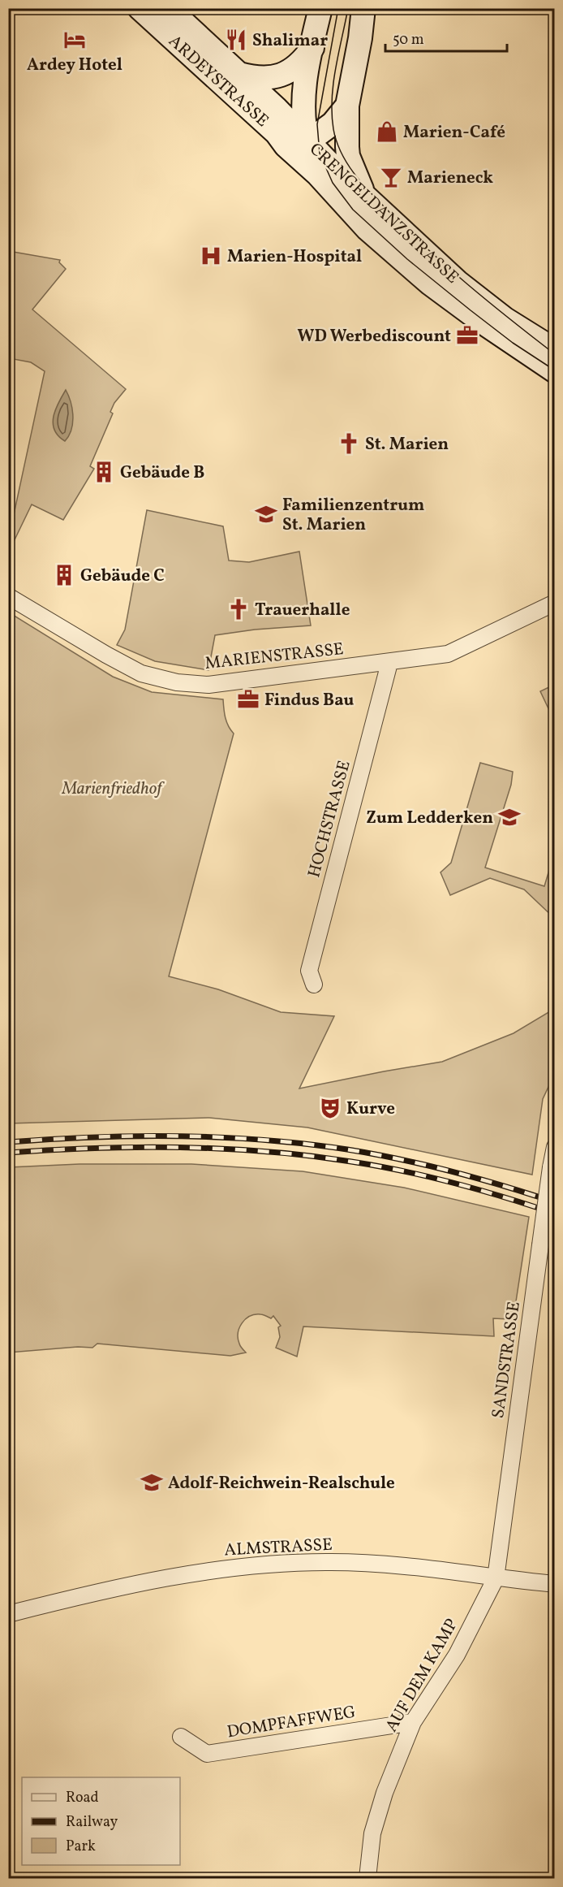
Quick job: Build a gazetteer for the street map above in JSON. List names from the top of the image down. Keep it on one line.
{"streets":{"main road":["ARDEYSTRASSE","CRENGELDANZSTRASSE"],"street":["MARIENSTRASSE","HOCHSTRASSE","SANDSTRASSE","ALMSTRASSE","AUF DEM KAMP","DOMPFAFFWEG"]},"crossings":[["ARDEYSTRASSE","CRENGELDANZSTRASSE"],["MARIENSTRASSE","HOCHSTRASSE"],["SANDSTRASSE","ALMSTRASSE"],["SANDSTRASSE","AUF DEM KAMP"],["ALMSTRASSE","AUF DEM KAMP"],["AUF DEM KAMP","DOMPFAFFWEG"]],"parks":["Marienfriedhof"],"places":{"hotel":["Ardey Hotel"],"restaurant":["Shalimar"],"shop":["Marien-Café"],"bar":["Marieneck"],"hospital":["Marien-Hospital"],"office":["WD Werbediscount","Findus Bau"],"church":["St. Marien","Trauerhalle"],"building":["Gebäude B","Gebäude C"],"school or university":["Familienzentrum St. Marien","Zum Ledderken","Adolf-Reichwein-Realschule"],"theatre":["Kurve"]},"legend":["Road","Railway","Park"],"scale_bar":"50 m"}
